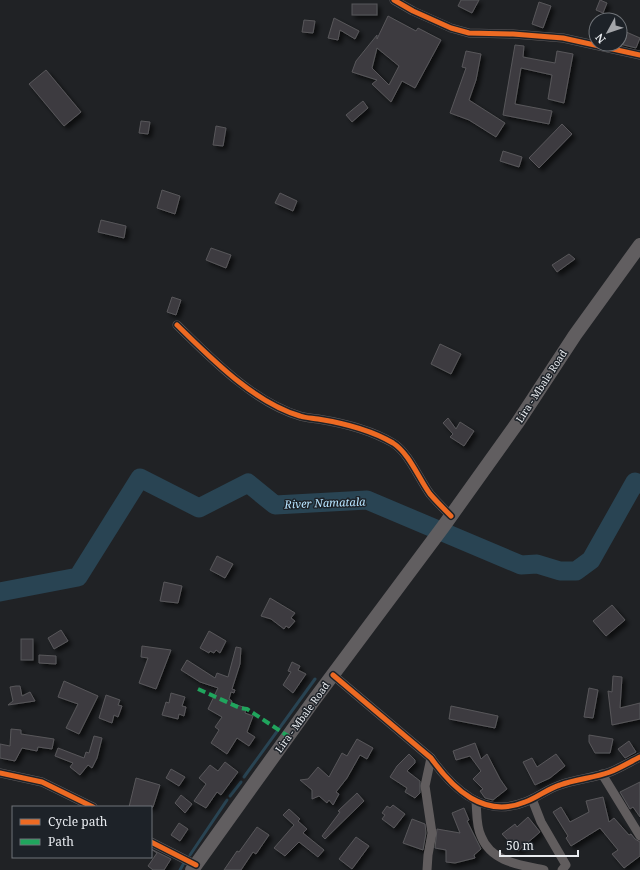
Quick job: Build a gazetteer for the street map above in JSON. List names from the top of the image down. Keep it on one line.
{"streets":{"main road":["Lira - Mbale Road"]},"water":["River Namatala"],"legend":["Cycle path","Path"],"scale_bar":"50 m","north":"bottom left"}
